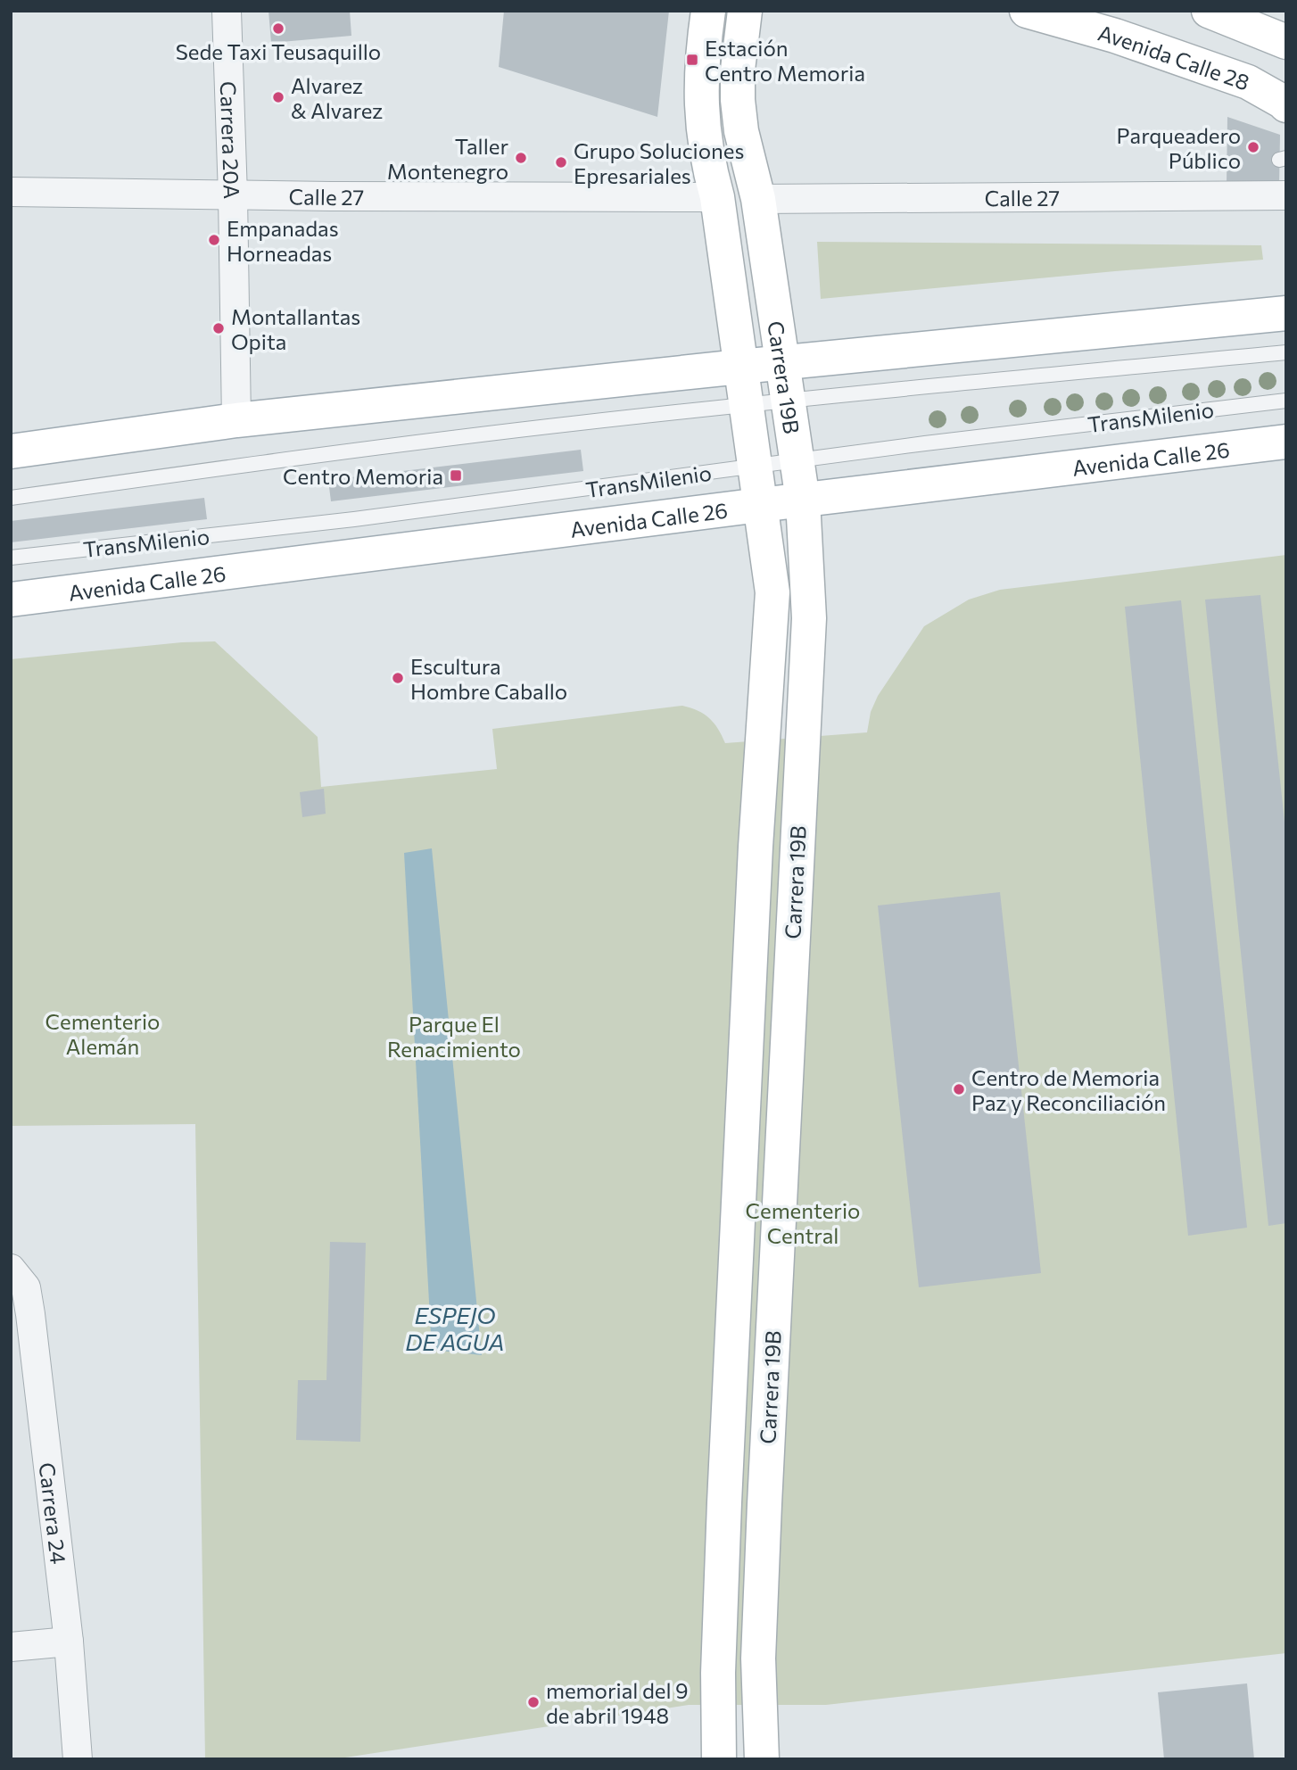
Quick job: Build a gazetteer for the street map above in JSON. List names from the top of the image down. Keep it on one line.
{"streets":{"main road":["Avenida Calle 28","Carrera 19B","Avenida Calle 26"],"street":["Carrera 20A","Calle 27","Carrera 24"],"lane":["TransMilenio"]},"crossings":[["Carrera 20A","Calle 27"],["Calle 27","Carrera 19B"],["Carrera 19B","TransMilenio"],["Carrera 19B","Avenida Calle 26"]],"water":["ESPEJO DE AGUA"],"parks":["Cementerio Alemán","Parque El Renacimiento","Cementerio Central"],"places":{"other":["Sede Taxi Teusaquillo","Alvarez & Alvarez","Parqueadero Público","Taller Montenegro","Grupo Soluciones Epresariales","Empanadas Horneadas","Montallantas Opita","Escultura Hombre Caballo","Centro de Memoria Paz y Reconciliación","memorial del 9 de abril 1948"],"transit":["Estación Centro Memoria","Centro Memoria"]}}
